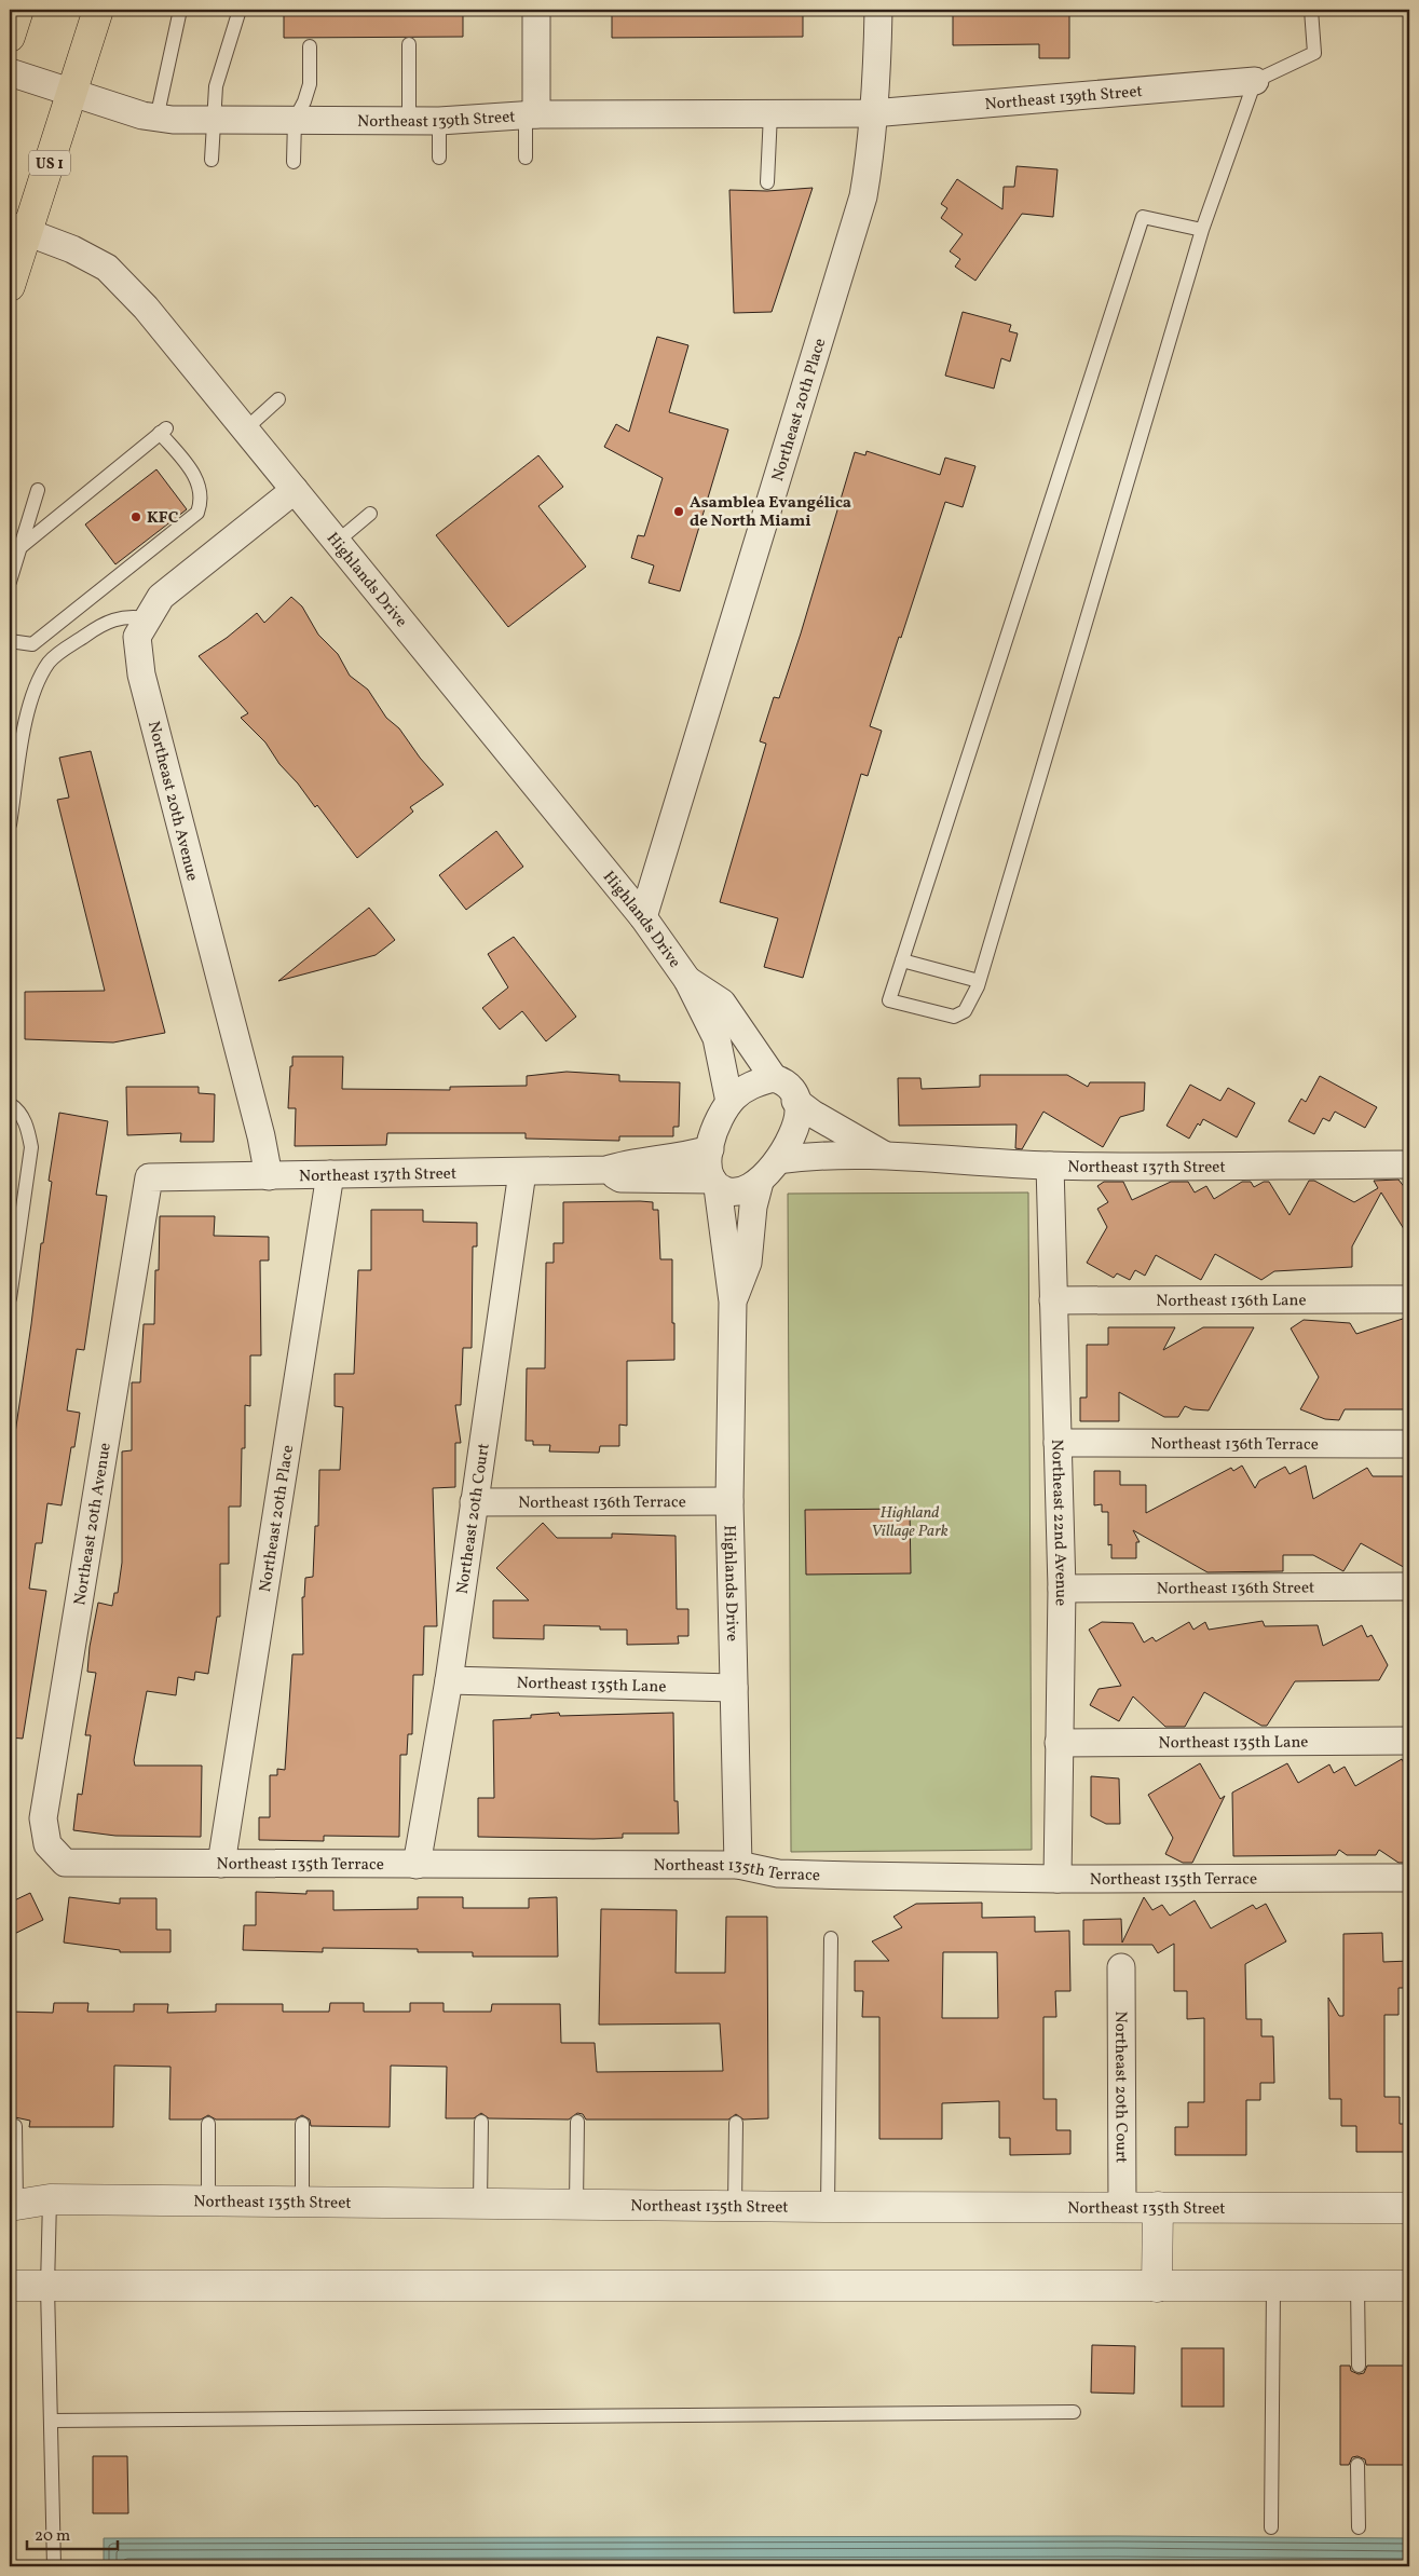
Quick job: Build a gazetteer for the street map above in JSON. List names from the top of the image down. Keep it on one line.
{"streets":{"main road":["US 1"],"street":["Northeast 139th Street","Northeast 20th Place","Highlands Drive","Northeast 20th Avenue","Northeast 137th Street","Northeast 136th Lane","Northeast 136th Terrace","Northeast 20th Court","Northeast 22nd Avenue","Northeast 136th Street","Northeast 135th Lane","Northeast 135th Terrace","Northeast 135th Street"]},"crossings":[["Northeast 139th Street","US 1"],["Northeast 139th Street","Northeast 20th Place"],["US 1","Highlands Drive"],["Northeast 20th Place","Highlands Drive"],["Northeast 20th Place","Northeast 137th Street"],["Northeast 20th Place","Northeast 135th Terrace"],["Highlands Drive","Northeast 20th Avenue"],["Highlands Drive","Northeast 137th Street"],["Highlands Drive","Northeast 136th Terrace"],["Highlands Drive","Northeast 135th Lane"],["Highlands Drive","Northeast 135th Terrace"],["Northeast 20th Avenue","Northeast 137th Street"],["Northeast 20th Avenue","Northeast 135th Terrace"],["Northeast 137th Street","Northeast 20th Court"],["Northeast 137th Street","Northeast 22nd Avenue"],["Northeast 136th Lane","Northeast 22nd Avenue"],["Northeast 136th Terrace","Northeast 20th Court"],["Northeast 136th Terrace","Northeast 22nd Avenue"],["Northeast 20th Court","Northeast 135th Lane"],["Northeast 20th Court","Northeast 135th Terrace"],["Northeast 20th Court","Northeast 135th Street"],["Northeast 22nd Avenue","Northeast 136th Street"],["Northeast 22nd Avenue","Northeast 135th Lane"],["Northeast 22nd Avenue","Northeast 135th Terrace"]],"parks":["Highland Village Park"],"places":["Asamblea Evangélica de North Miami","KFC"],"scale_bar":"20 m"}
